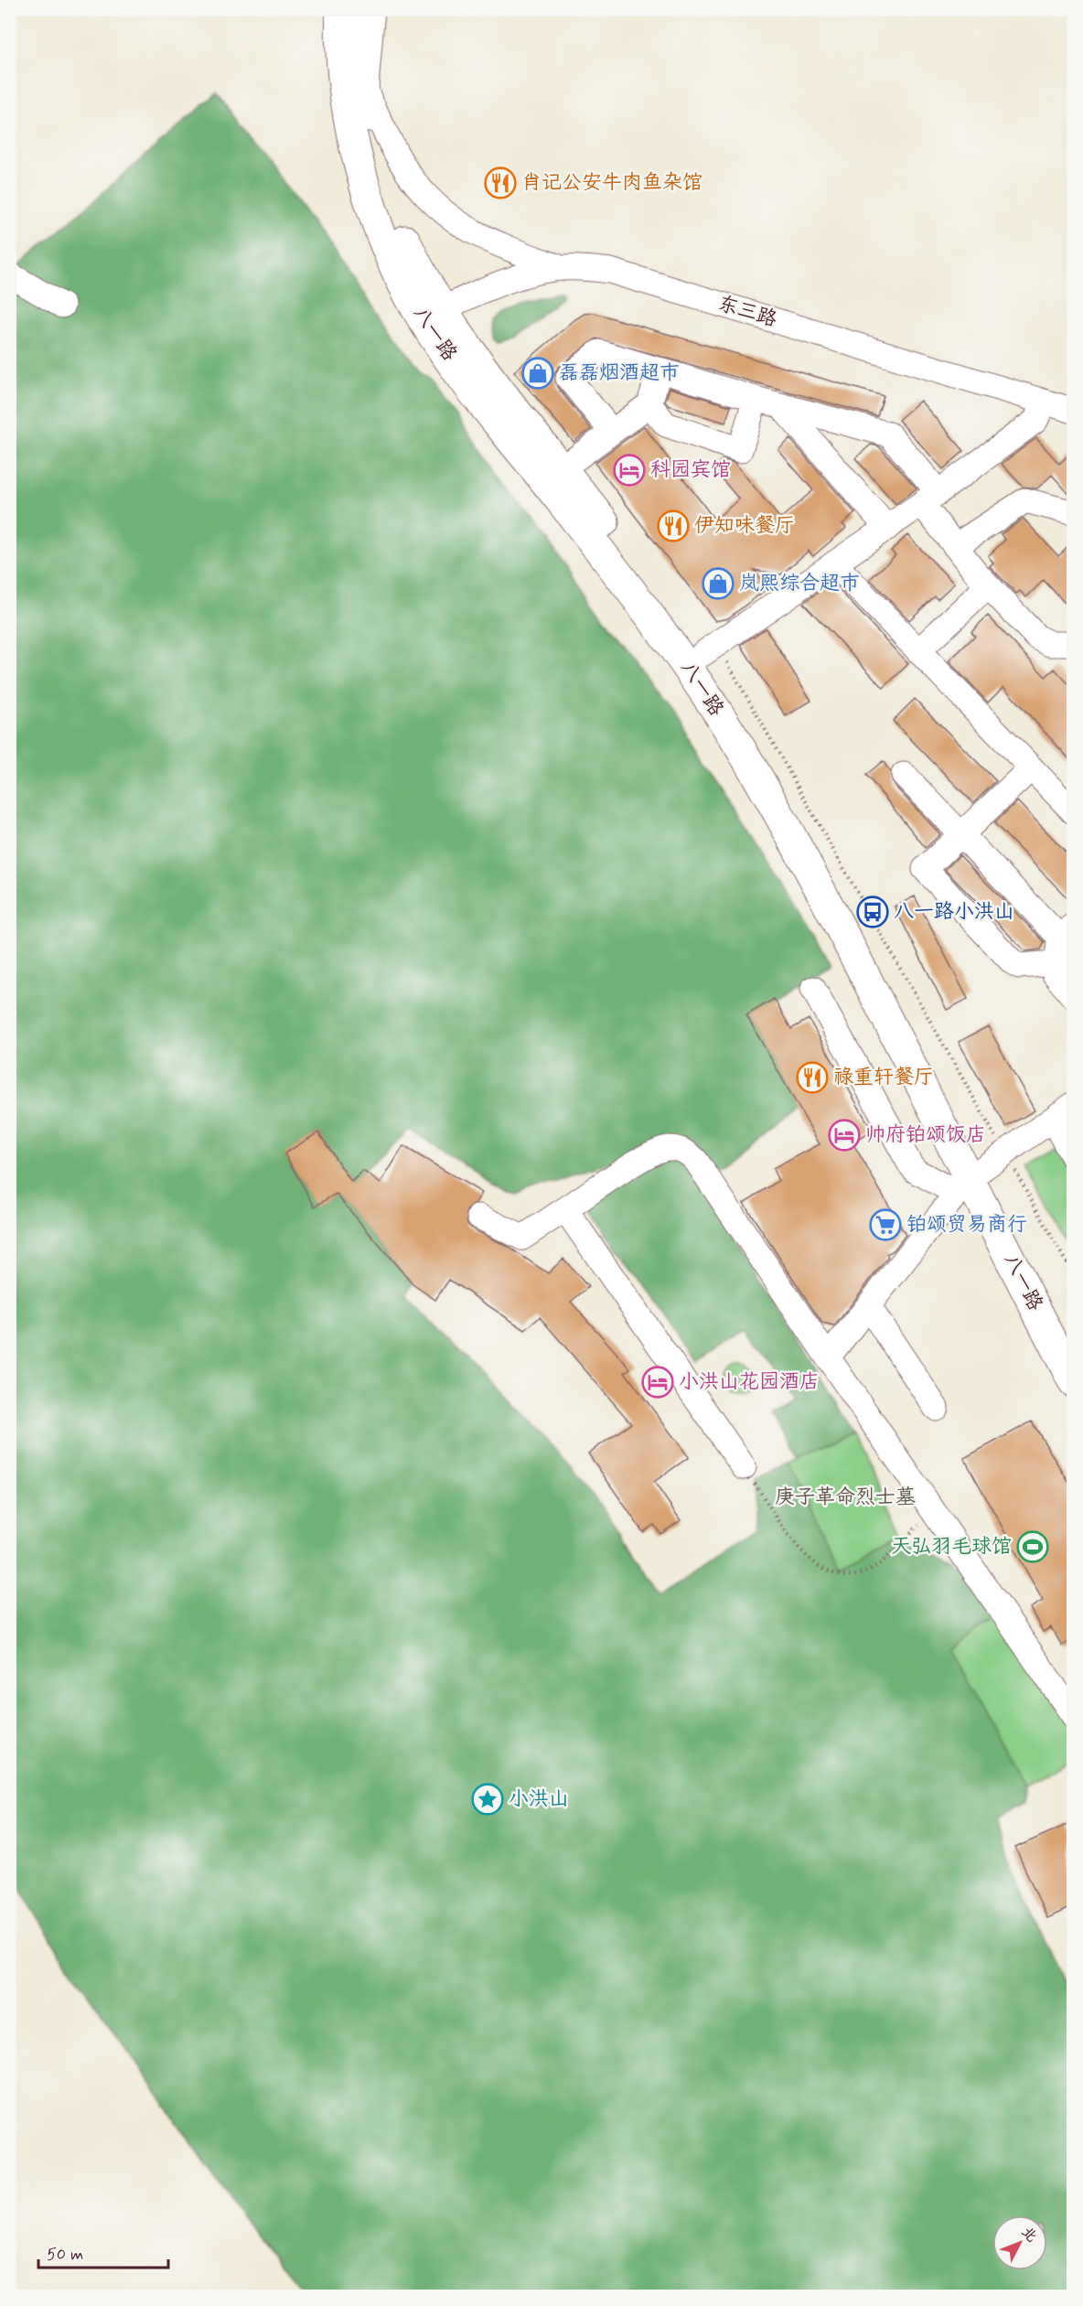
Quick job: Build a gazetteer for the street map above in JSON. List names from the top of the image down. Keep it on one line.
{"streets":{"main road":["八一路"],"street":["东三路"]},"crossings":[["东三路","八一路"]],"parks":["庚子革命烈士墓"],"places":{"restaurant":["肖记公安牛肉鱼杂馆","伊知味餐厅","禄重轩餐厅"],"shop":["磊磊烟酒超市","岚熙综合超市"],"hotel":["科园宾馆","帅府铂颂饭店","小洪山花园酒店"],"bus stop":["八一路小洪山"],"supermarket":["铂颂贸易商行"],"sports":["天弘羽毛球馆"],"place":["小洪山"]},"scale_bar":"50 m","north":"top right"}
